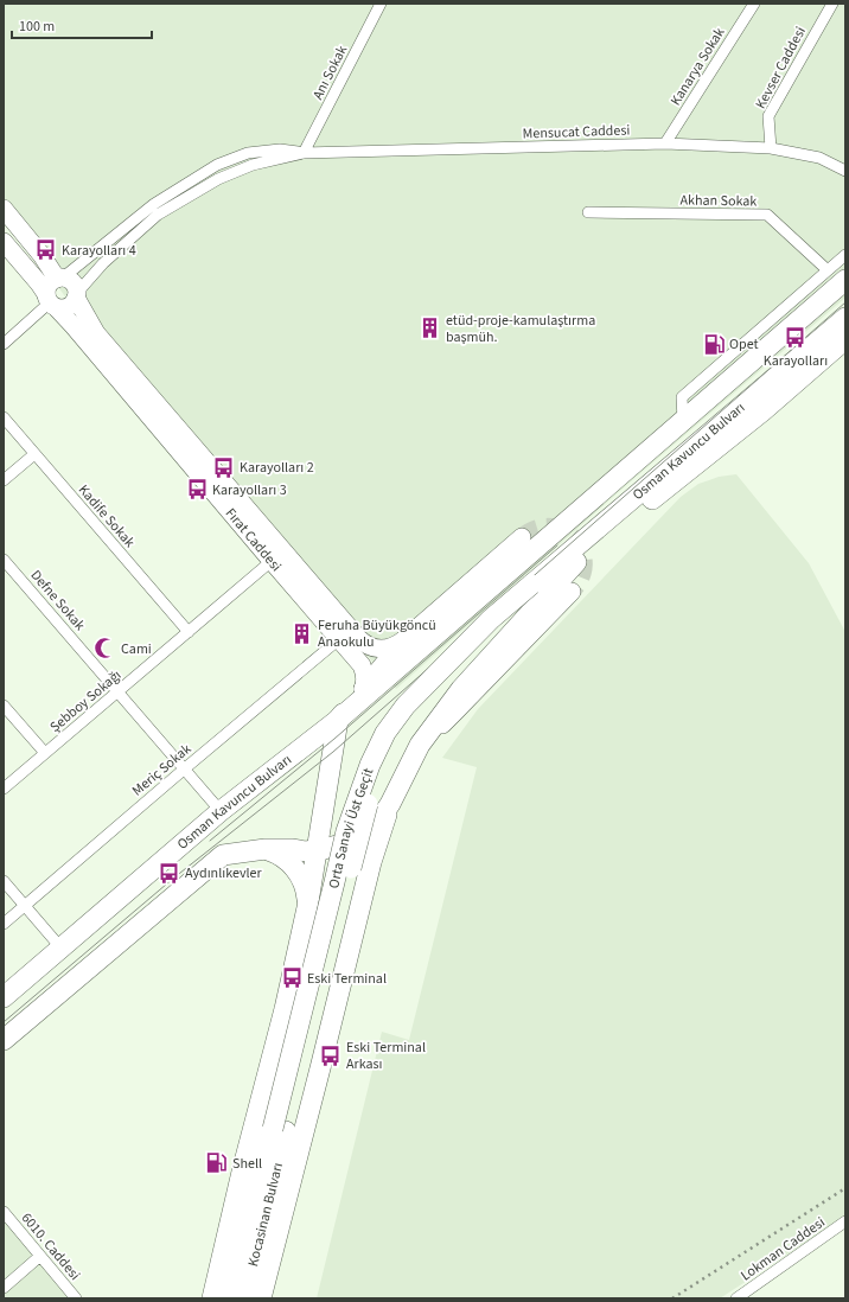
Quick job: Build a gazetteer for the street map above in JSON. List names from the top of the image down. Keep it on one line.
{"streets":{"highway":["Osman Kavuncu Bulvarı","Orta Sanayi Üst Geçit","Kocasinan Bulvarı"],"main road":["Fırat Caddesi"],"street":["Kanarya Sokak","Kevser Caddesi","Anı Sokak","Mensucat Caddesi","Akhan Sokak","Kadife Sokak","Defne Sokak","Şebboy Sokağı","Meriç Sokak","6010. Caddesi","Lokman Caddesi"]},"crossings":[["Kanarya Sokak","Mensucat Caddesi"],["Kevser Caddesi","Mensucat Caddesi"],["Anı Sokak","Mensucat Caddesi"],["Mensucat Caddesi","Fırat Caddesi"],["Osman Kavuncu Bulvarı","Defne Sokak"],["Osman Kavuncu Bulvarı","Orta Sanayi Üst Geçit"],["Kadife Sokak","Şebboy Sokağı"],["Fırat Caddesi","Şebboy Sokağı"],["Fırat Caddesi","Meriç Sokak"],["Defne Sokak","Şebboy Sokağı"],["Defne Sokak","Meriç Sokak"],["Orta Sanayi Üst Geçit","Kocasinan Bulvarı"]],"places":{"bus stop":["Karayolları 4","Karayolları","Karayolları 2","Karayolları 3","Aydınlıkevler","Eski Terminal","Eski Terminal Arkası"],"building":["etüd-proje-kamulaştırma başmüh.","Feruha Büyükgöncü Anaokulu"],"fuel station":["Opet","Shell"],"mosque":["Cami"]},"scale_bar":"100 m"}
